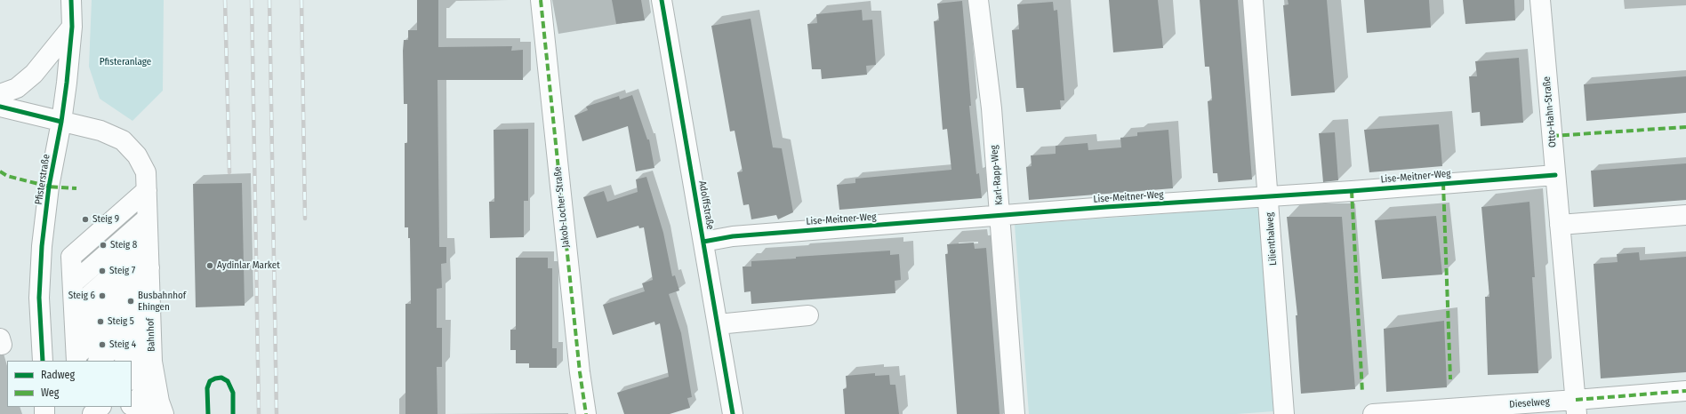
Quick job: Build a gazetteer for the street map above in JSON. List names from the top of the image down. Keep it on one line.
{"streets":{"street":["Otto-Hahn-Straße","Karl-Rapp-Weg","Lise-Meitner-Weg","Pfisterstraße","Adolffstraße","Jakob-Locher-Straße","Lilienthalweg","Bahnhof","Dieselweg"]},"crossings":[["Otto-Hahn-Straße","Lise-Meitner-Weg"],["Otto-Hahn-Straße","Dieselweg"],["Karl-Rapp-Weg","Lise-Meitner-Weg"],["Lise-Meitner-Weg","Adolffstraße"],["Lise-Meitner-Weg","Lilienthalweg"],["Pfisterstraße","Bahnhof"]],"parks":["Pfisteranlage"],"places":["Steig 9","Steig 8","Aydinlar Market","Steig 7","Steig 6","Busbahnhof Ehingen","Steig 5","Steig 4"],"legend":["Radweg","Weg"]}
